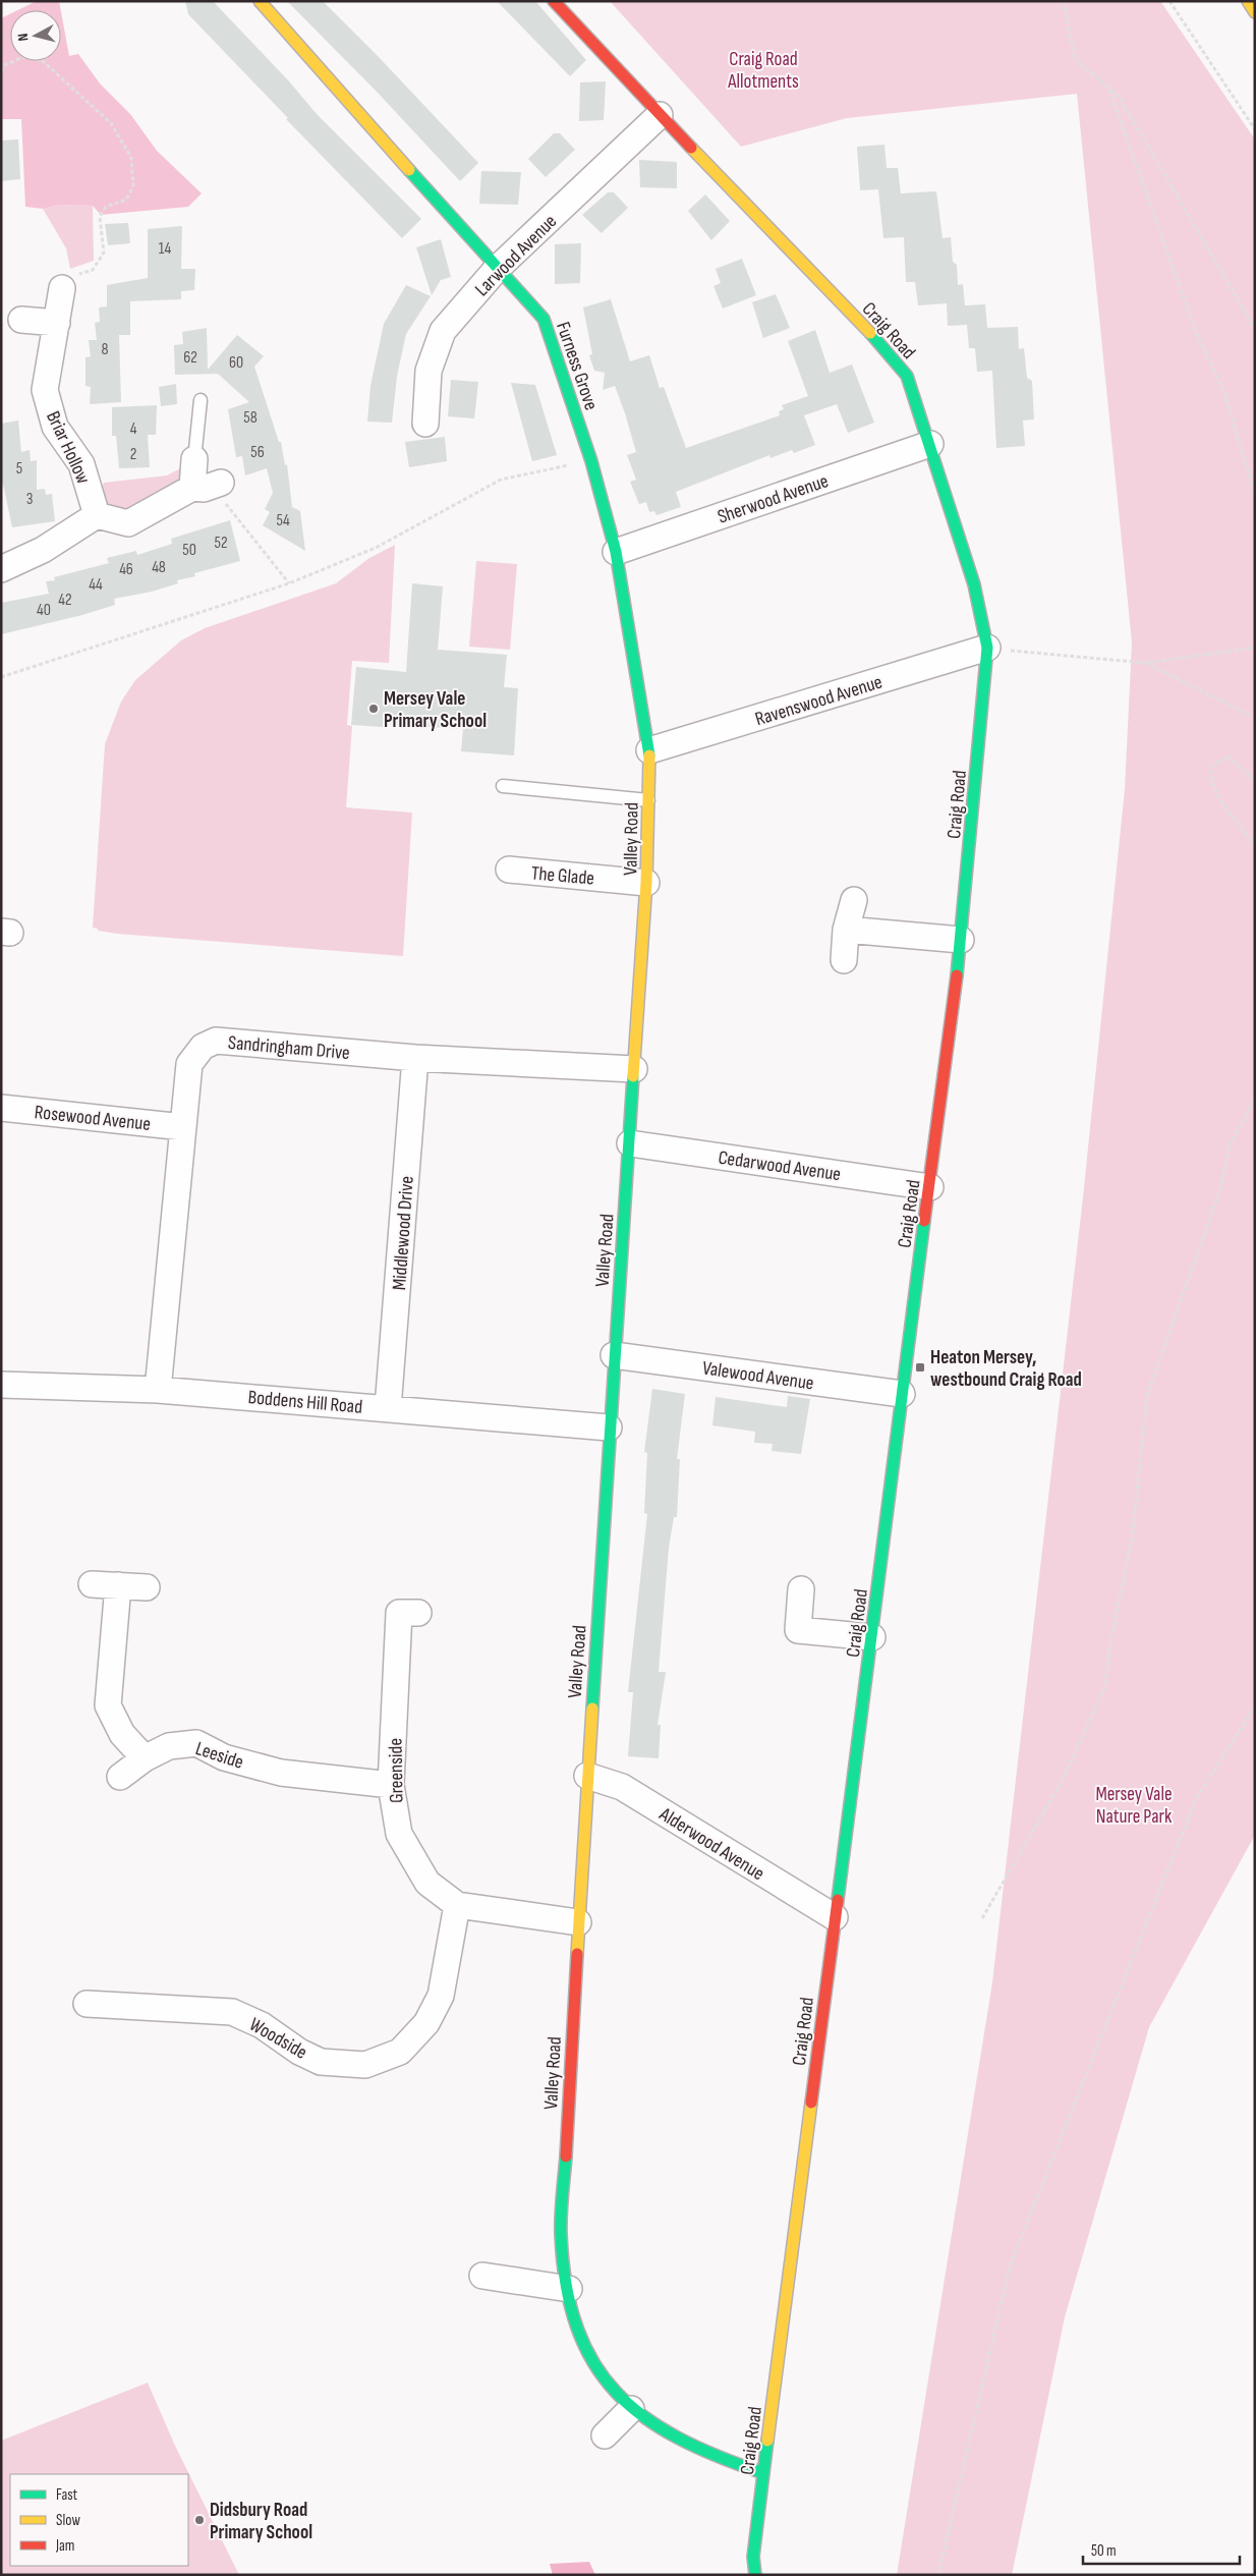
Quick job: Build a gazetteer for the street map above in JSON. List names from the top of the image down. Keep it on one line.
{"streets":{"main road":["Craig Road","Furness Grove","Valley Road"],"street":["Larwood Avenue","Briar Hollow","Sherwood Avenue","Ravenswood Avenue","The Glade","Sandringham Drive","Rosewood Avenue","Cedarwood Avenue","Middlewood Drive","Valewood Avenue","Boddens Hill Road","Leeside","Greenside","Alderwood Avenue","Woodside"]},"crossings":[["Larwood Avenue","Craig Road"],["Larwood Avenue","Furness Grove"],["Craig Road","Sherwood Avenue"],["Craig Road","Ravenswood Avenue"],["Craig Road","Valley Road"],["Craig Road","Cedarwood Avenue"],["Craig Road","Valewood Avenue"],["Craig Road","Alderwood Avenue"],["Furness Grove","Sherwood Avenue"],["Furness Grove","Ravenswood Avenue"],["Furness Grove","Valley Road"],["Ravenswood Avenue","Valley Road"],["Valley Road","The Glade"],["Valley Road","Sandringham Drive"],["Valley Road","Cedarwood Avenue"],["Valley Road","Valewood Avenue"],["Valley Road","Boddens Hill Road"],["Valley Road","Greenside"],["Valley Road","Alderwood Avenue"],["Sandringham Drive","Rosewood Avenue"],["Sandringham Drive","Middlewood Drive"],["Sandringham Drive","Boddens Hill Road"],["Middlewood Drive","Boddens Hill Road"],["Leeside","Greenside"],["Greenside","Woodside"]],"parks":["Craig Road Allotments","Mersey Vale Nature Park"],"places":{"other":["Mersey Vale Primary School","Didsbury Road Primary School"],"transit":["Heaton Mersey, westbound Craig Road"]},"house_numbers":["14","8","62","60","58","4","56","2","5","3","54","52","50","48","46","44","42","40"],"legend":["Fast","Slow","Jam"],"scale_bar":"50 m","north":"left"}
